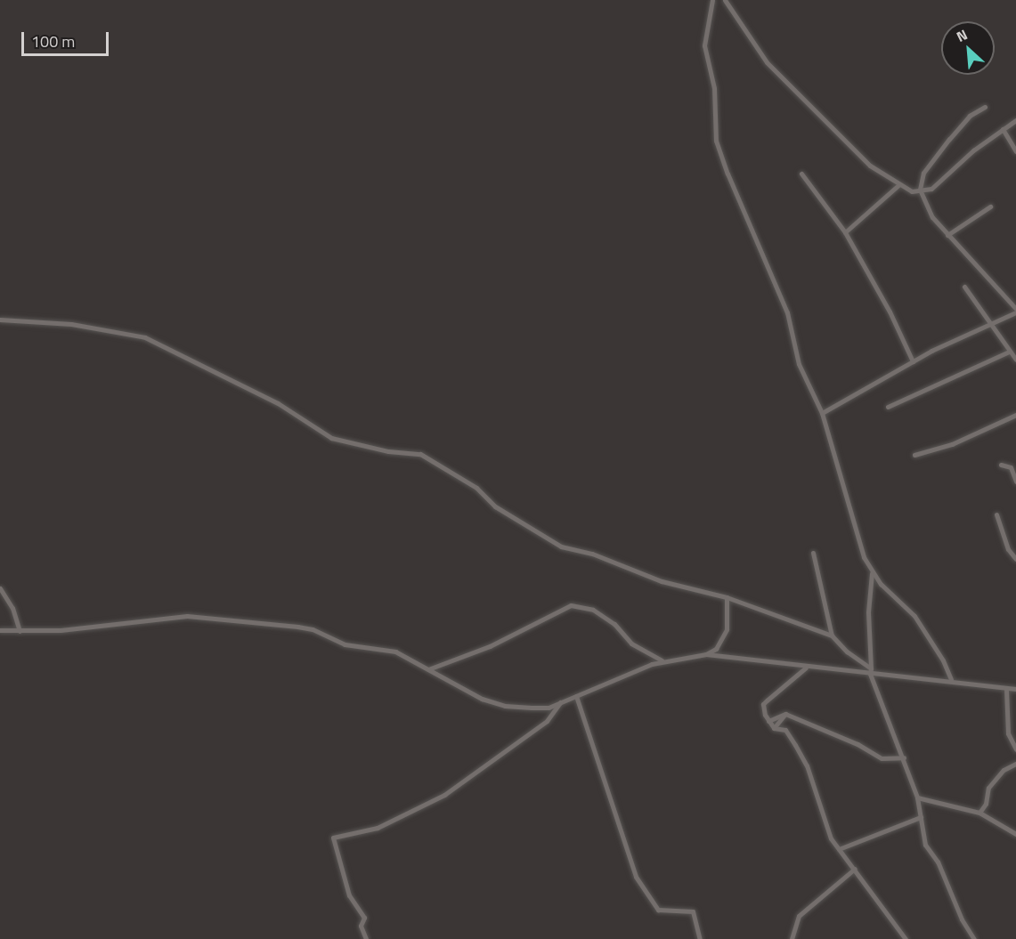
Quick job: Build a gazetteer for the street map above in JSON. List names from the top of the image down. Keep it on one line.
{"scale_bar":"100 m","north":"top left"}
